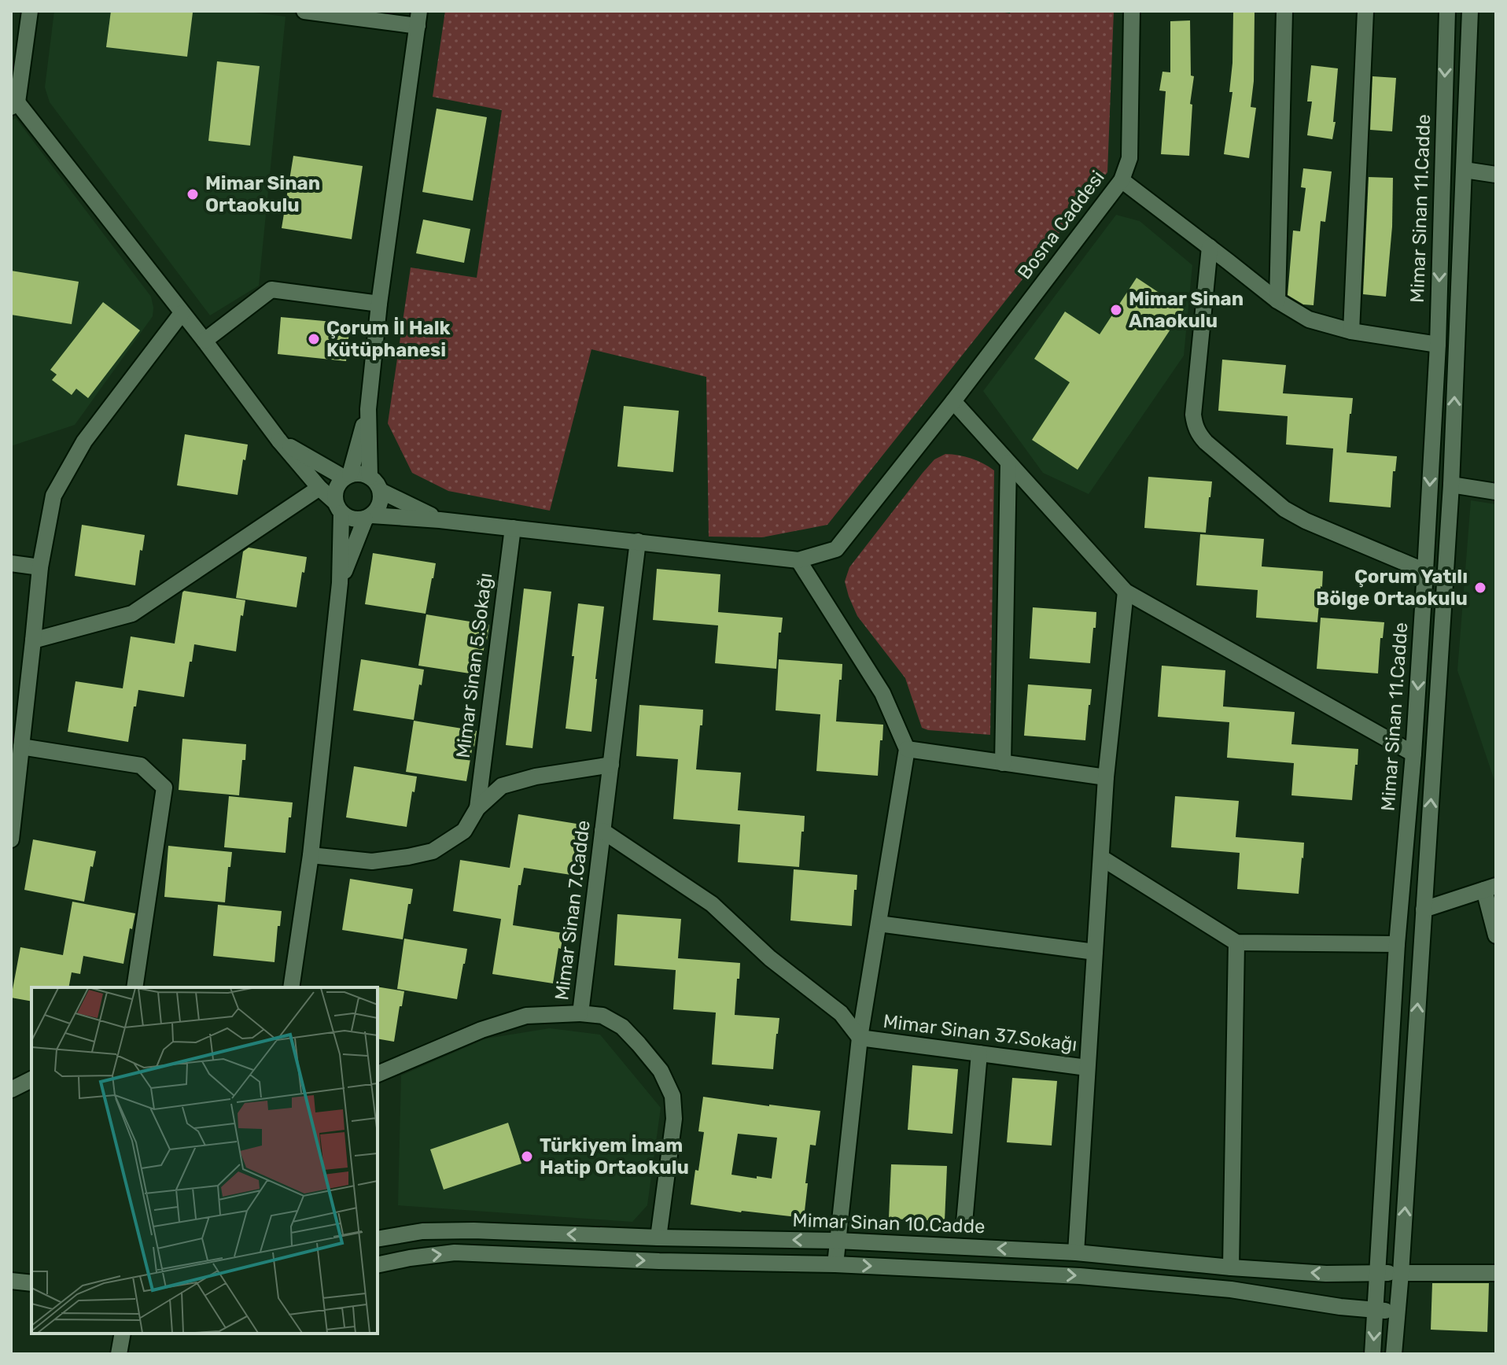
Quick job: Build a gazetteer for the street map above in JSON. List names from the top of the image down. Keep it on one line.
{"streets":{"street":["Mimar Sinan 11.Cadde","Bosna Caddesi","Mimar Sinan 5.Sokağı","Mimar Sinan 7.Cadde","Mimar Sinan 37.Sokağı","Mimar Sinan 10.Cadde"]},"crossings":[["Mimar Sinan 11.Cadde","Mimar Sinan 10.Cadde"],["Mimar Sinan 7.Cadde","Mimar Sinan 37.Sokağı"],["Mimar Sinan 7.Cadde","Mimar Sinan 10.Cadde"]],"places":["Mimar Sinan Ortaokulu","Mimar Sinan Anaokulu","Çorum İl Halk Kütüphanesi","Çorum Yatılı Bölge Ortaokulu","Türkiyem İmam Hatip Ortaokulu"]}
